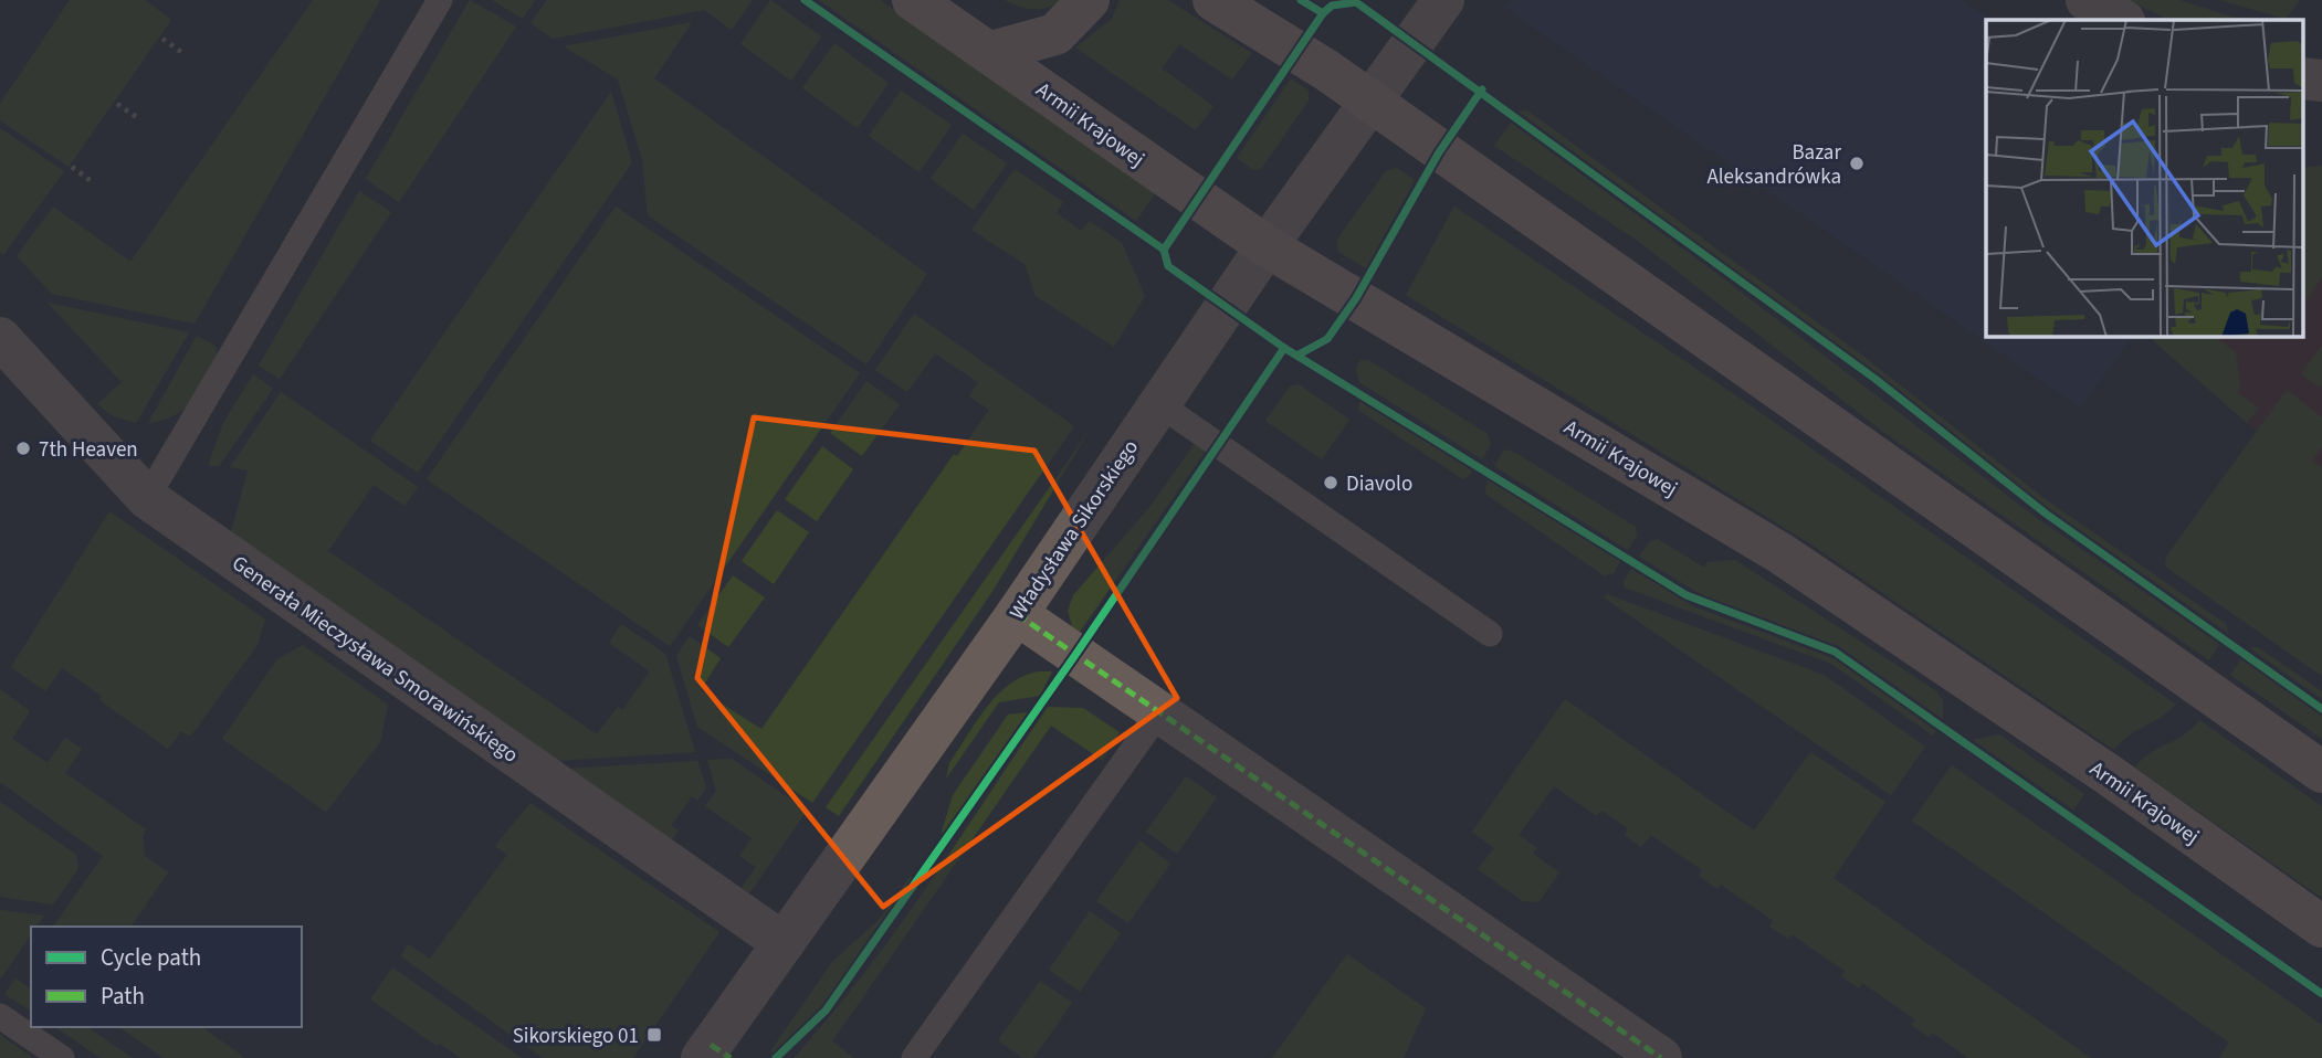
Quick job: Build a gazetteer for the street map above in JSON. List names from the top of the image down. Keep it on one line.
{"streets":{"main road":["Armii Krajowej"],"street":["Władysława Sikorskiego","Generała Mieczysława Smorawińskiego"]},"crossings":[["Armii Krajowej","Władysława Sikorskiego"],["Władysława Sikorskiego","Generała Mieczysława Smorawińskiego"]],"places":{"other":["Bazar Aleksandrówka","7th Heaven","Diavolo"],"transit":["Sikorskiego 01"]},"legend":["Cycle path","Path"]}
